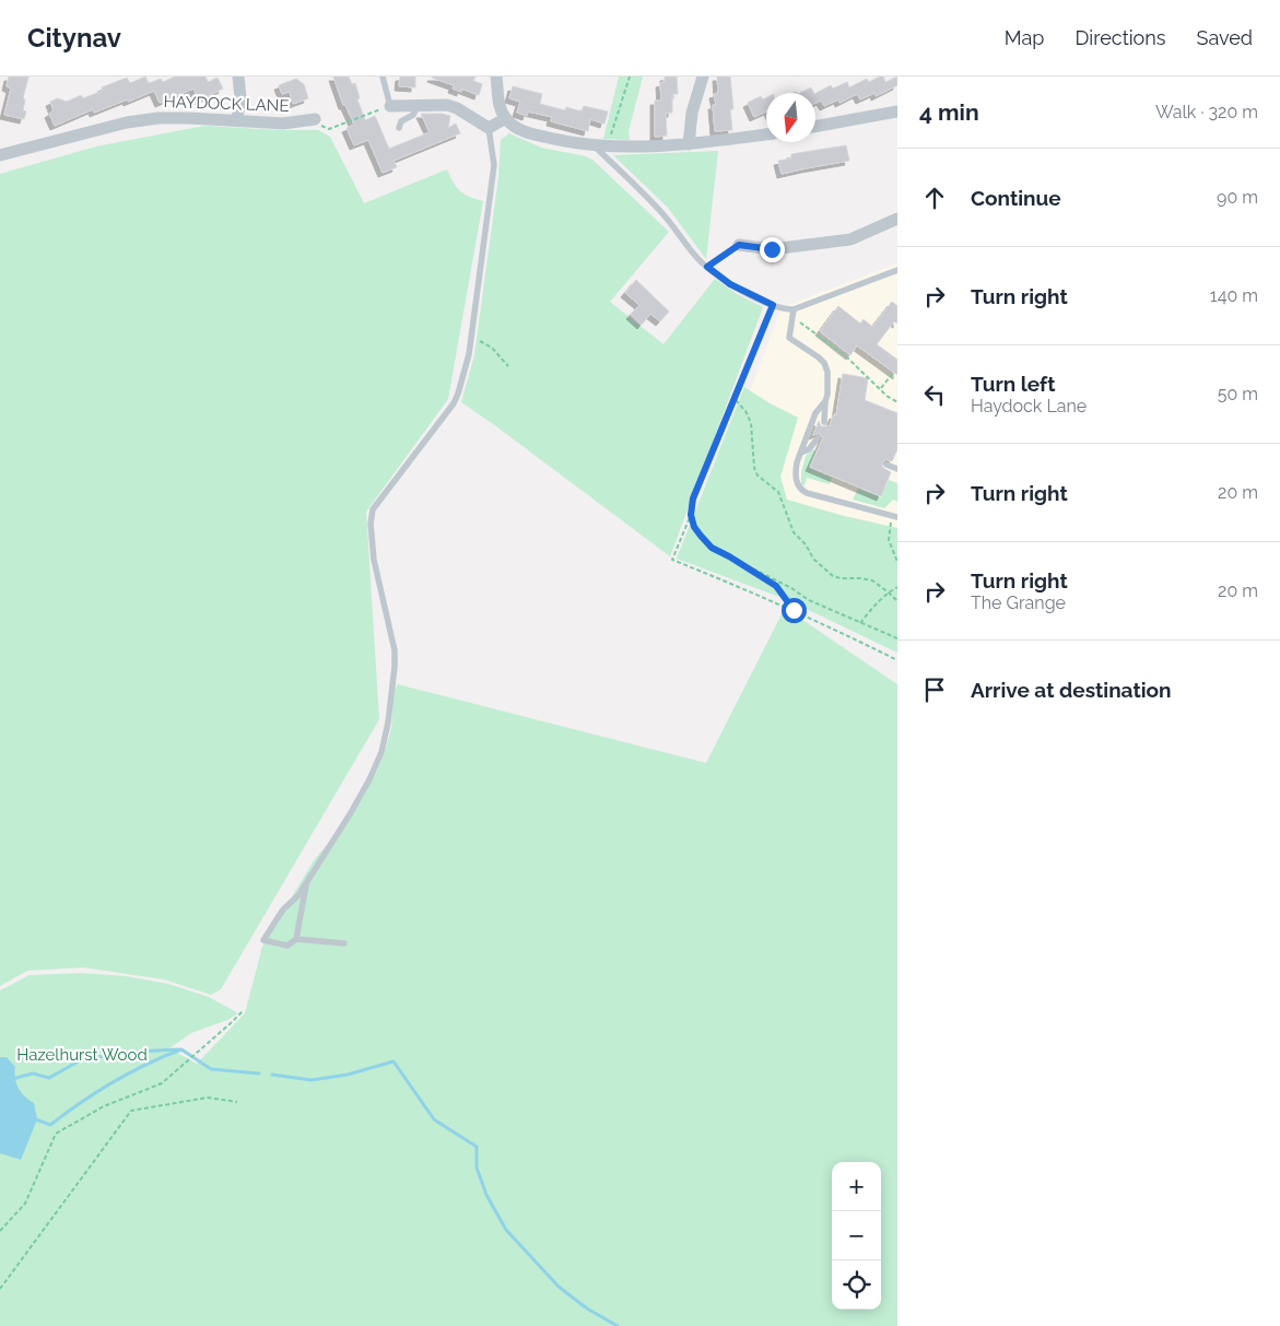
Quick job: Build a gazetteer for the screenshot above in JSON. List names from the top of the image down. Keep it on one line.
{"streets":{"street":["HAYDOCK LANE"]},"parks":["Hazelhurst Wood"],"north":"bottom","page":{"header":"Citynav","nav":["Map","Directions","Saved"],"heading":["4 min","Walk · 320 m"],"list":[["Continue","90 m"],["Turn right","140 m"],["Turn left","Haydock Lane","50 m"],["Turn right","20 m"],["Turn right","The Grange","20 m"],"Arrive at destination"],"map_buttons":["+","−"]}}
